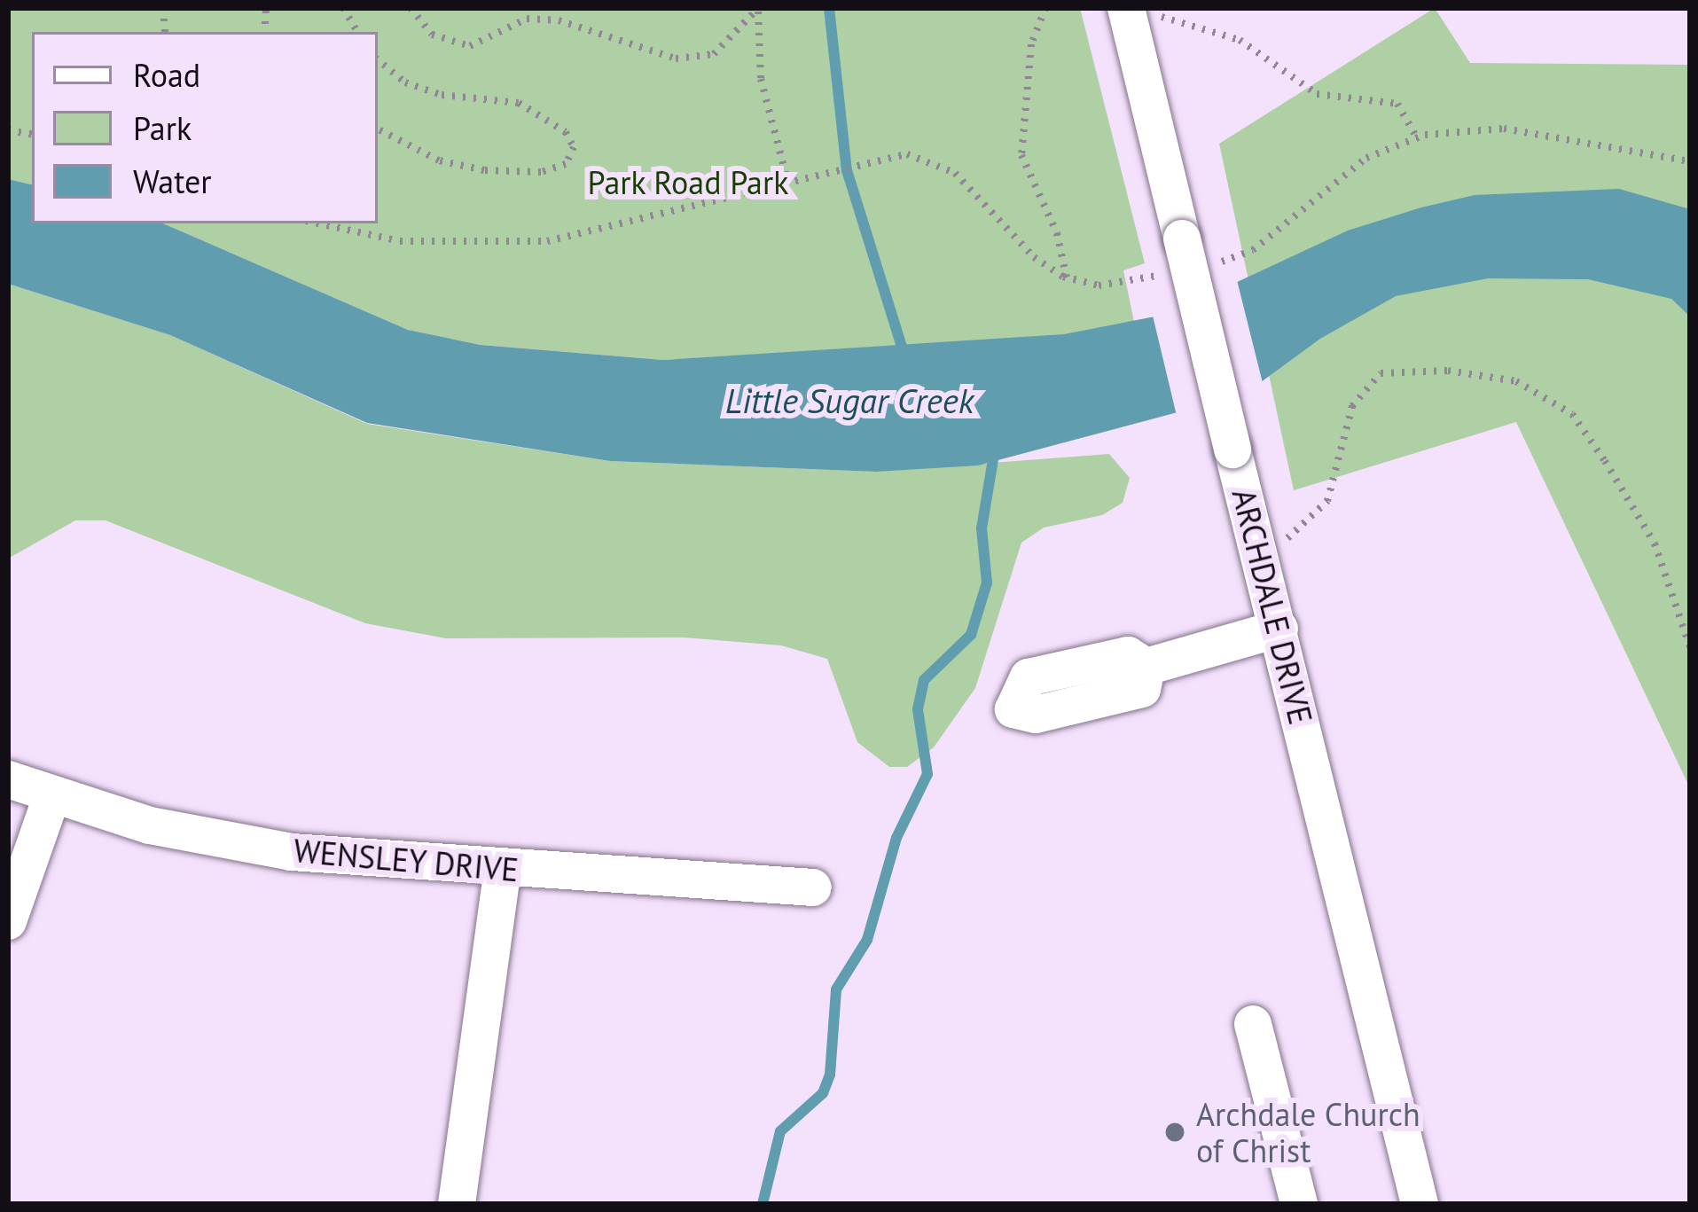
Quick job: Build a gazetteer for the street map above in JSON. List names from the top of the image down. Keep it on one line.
{"streets":{"street":["ARCHDALE DRIVE","WENSLEY DRIVE"]},"water":["Little Sugar Creek"],"parks":["Park Road Park"],"places":["Archdale Church of Christ"],"legend":["Road","Park","Water"]}
